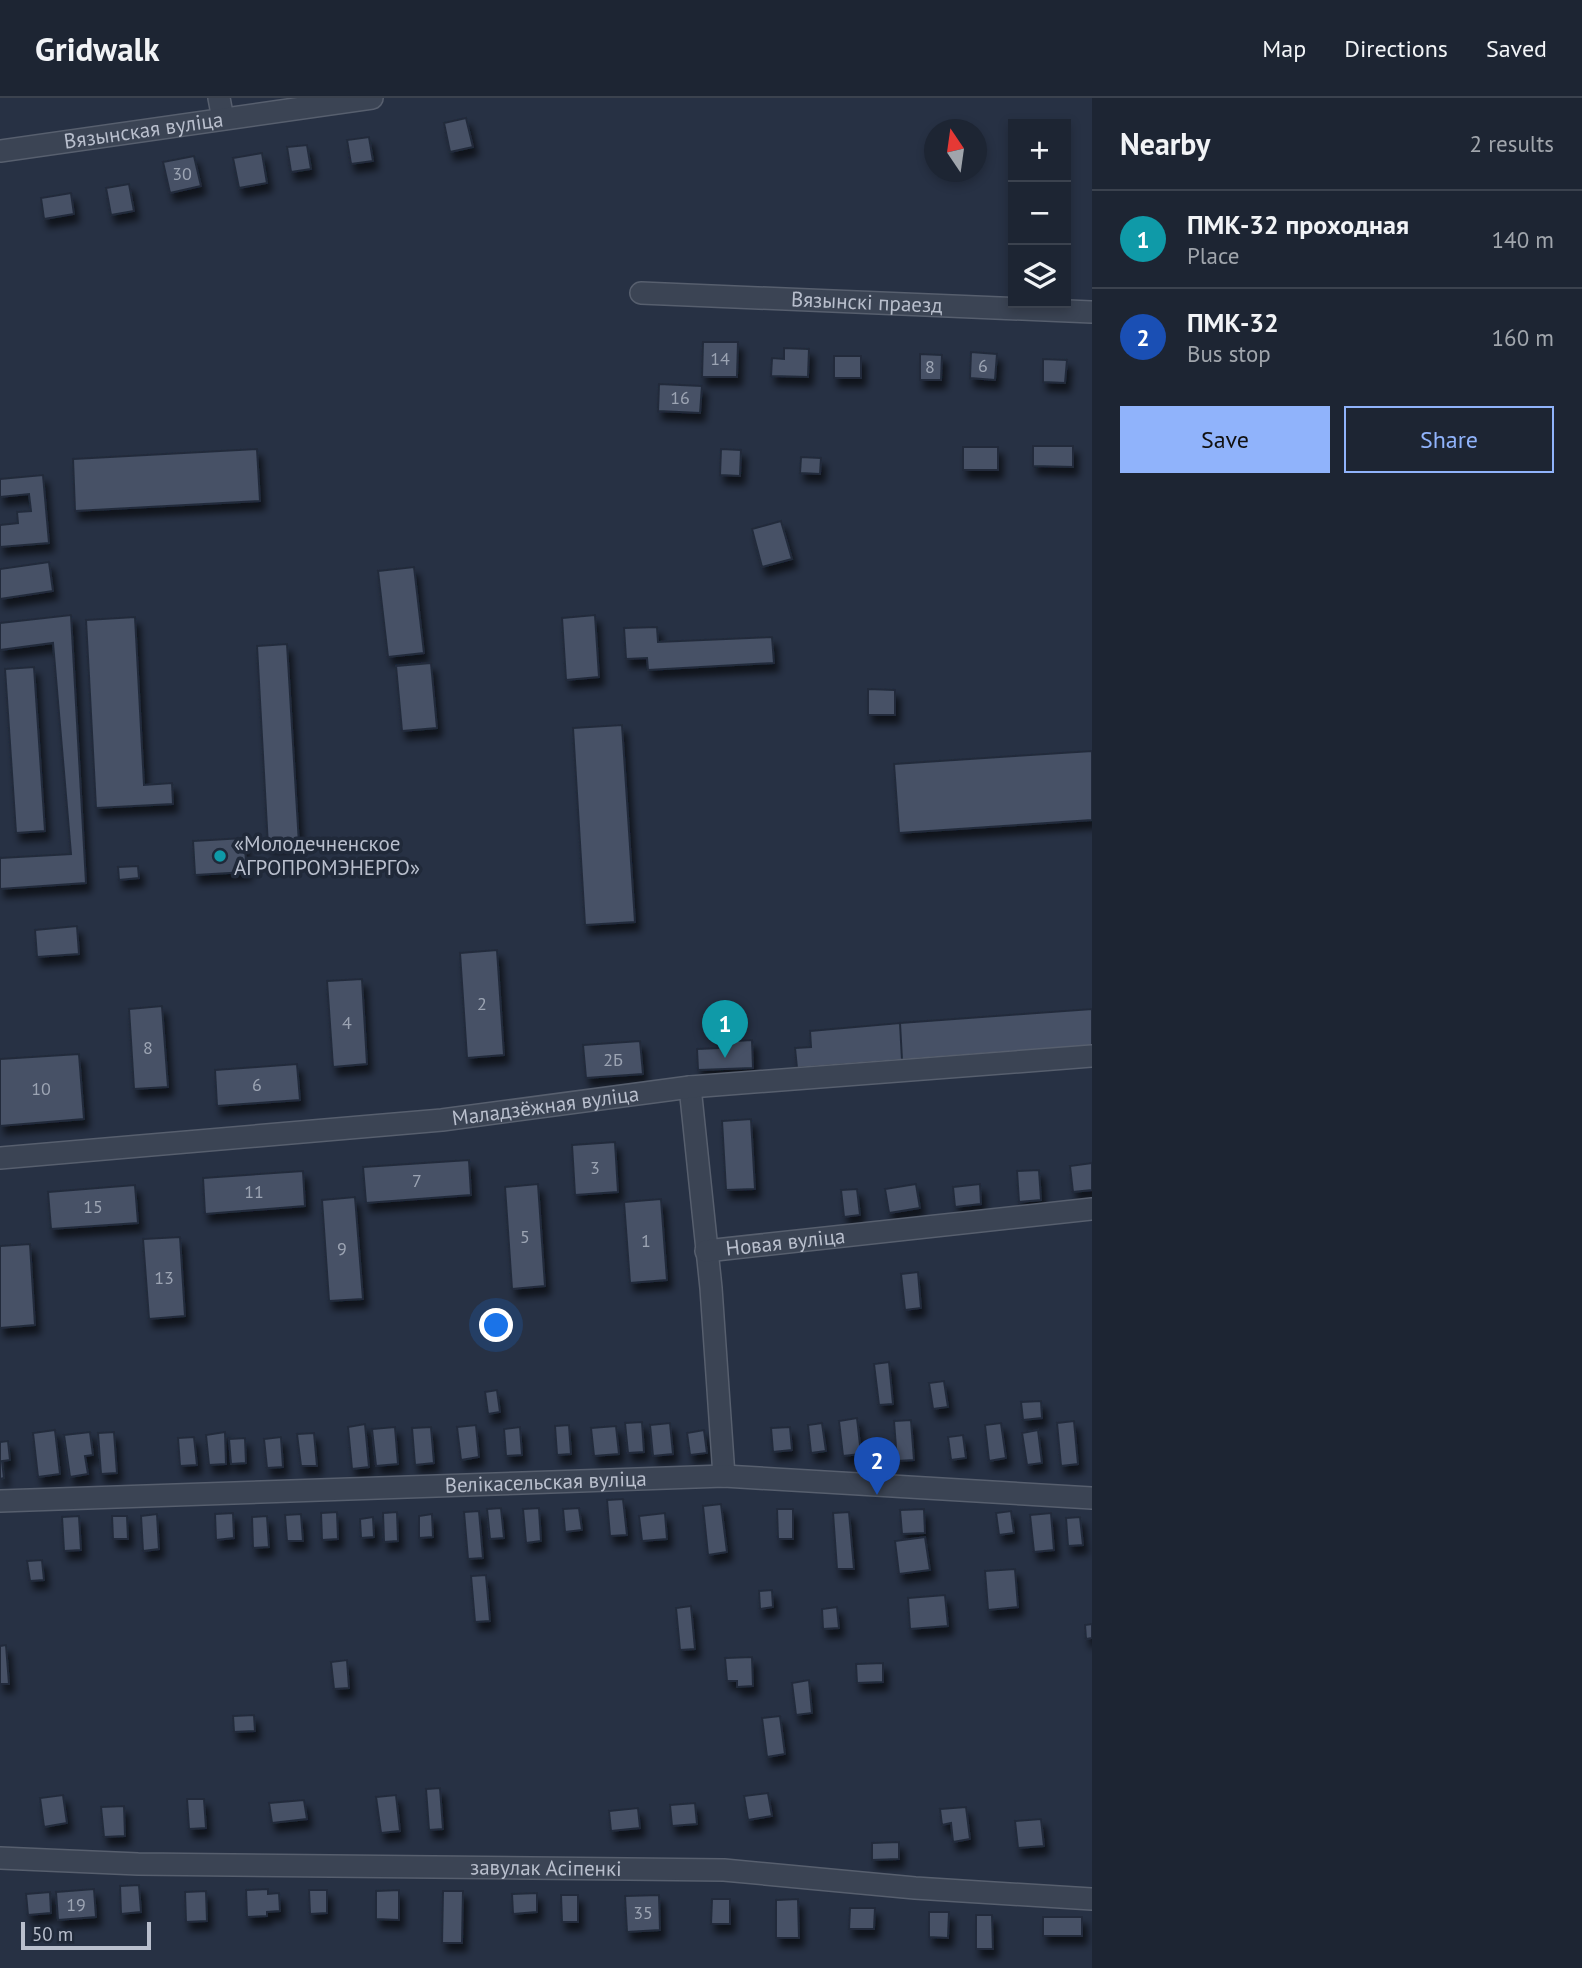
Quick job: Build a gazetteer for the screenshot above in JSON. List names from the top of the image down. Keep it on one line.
{"streets":{"street":["Вязынская вуліца","Вязынскі праезд","Маладзёжная вуліца","Новая вуліца","Велікасельская вуліца","завулак Асіпенкі"]},"crossings":[["Новая вуліца","Велікасельская вуліца"]],"places":["«Молодечненское АГРОПРОМЭНЕРГО»"],"house_numbers":["30","14","6","8","16","2","4","8","2Б","6","10","3","7","11","15","5","1","9","13","19","35"],"scale_bar":"50 m","north":"top","page":{"header":"Gridwalk","nav":["Map","Directions","Saved"],"heading":["Nearby","2 results"],"map_buttons":["+","−"],"list":[{"mark":"1","name":"ПМК-32 проходная","note":"Place","value":"140 m"},{"mark":"2","name":"ПМК-32","note":"Bus stop","value":"160 m"}],"buttons":["Save","Share"],"pins":["1","2"],"scale":"50 m"}}
